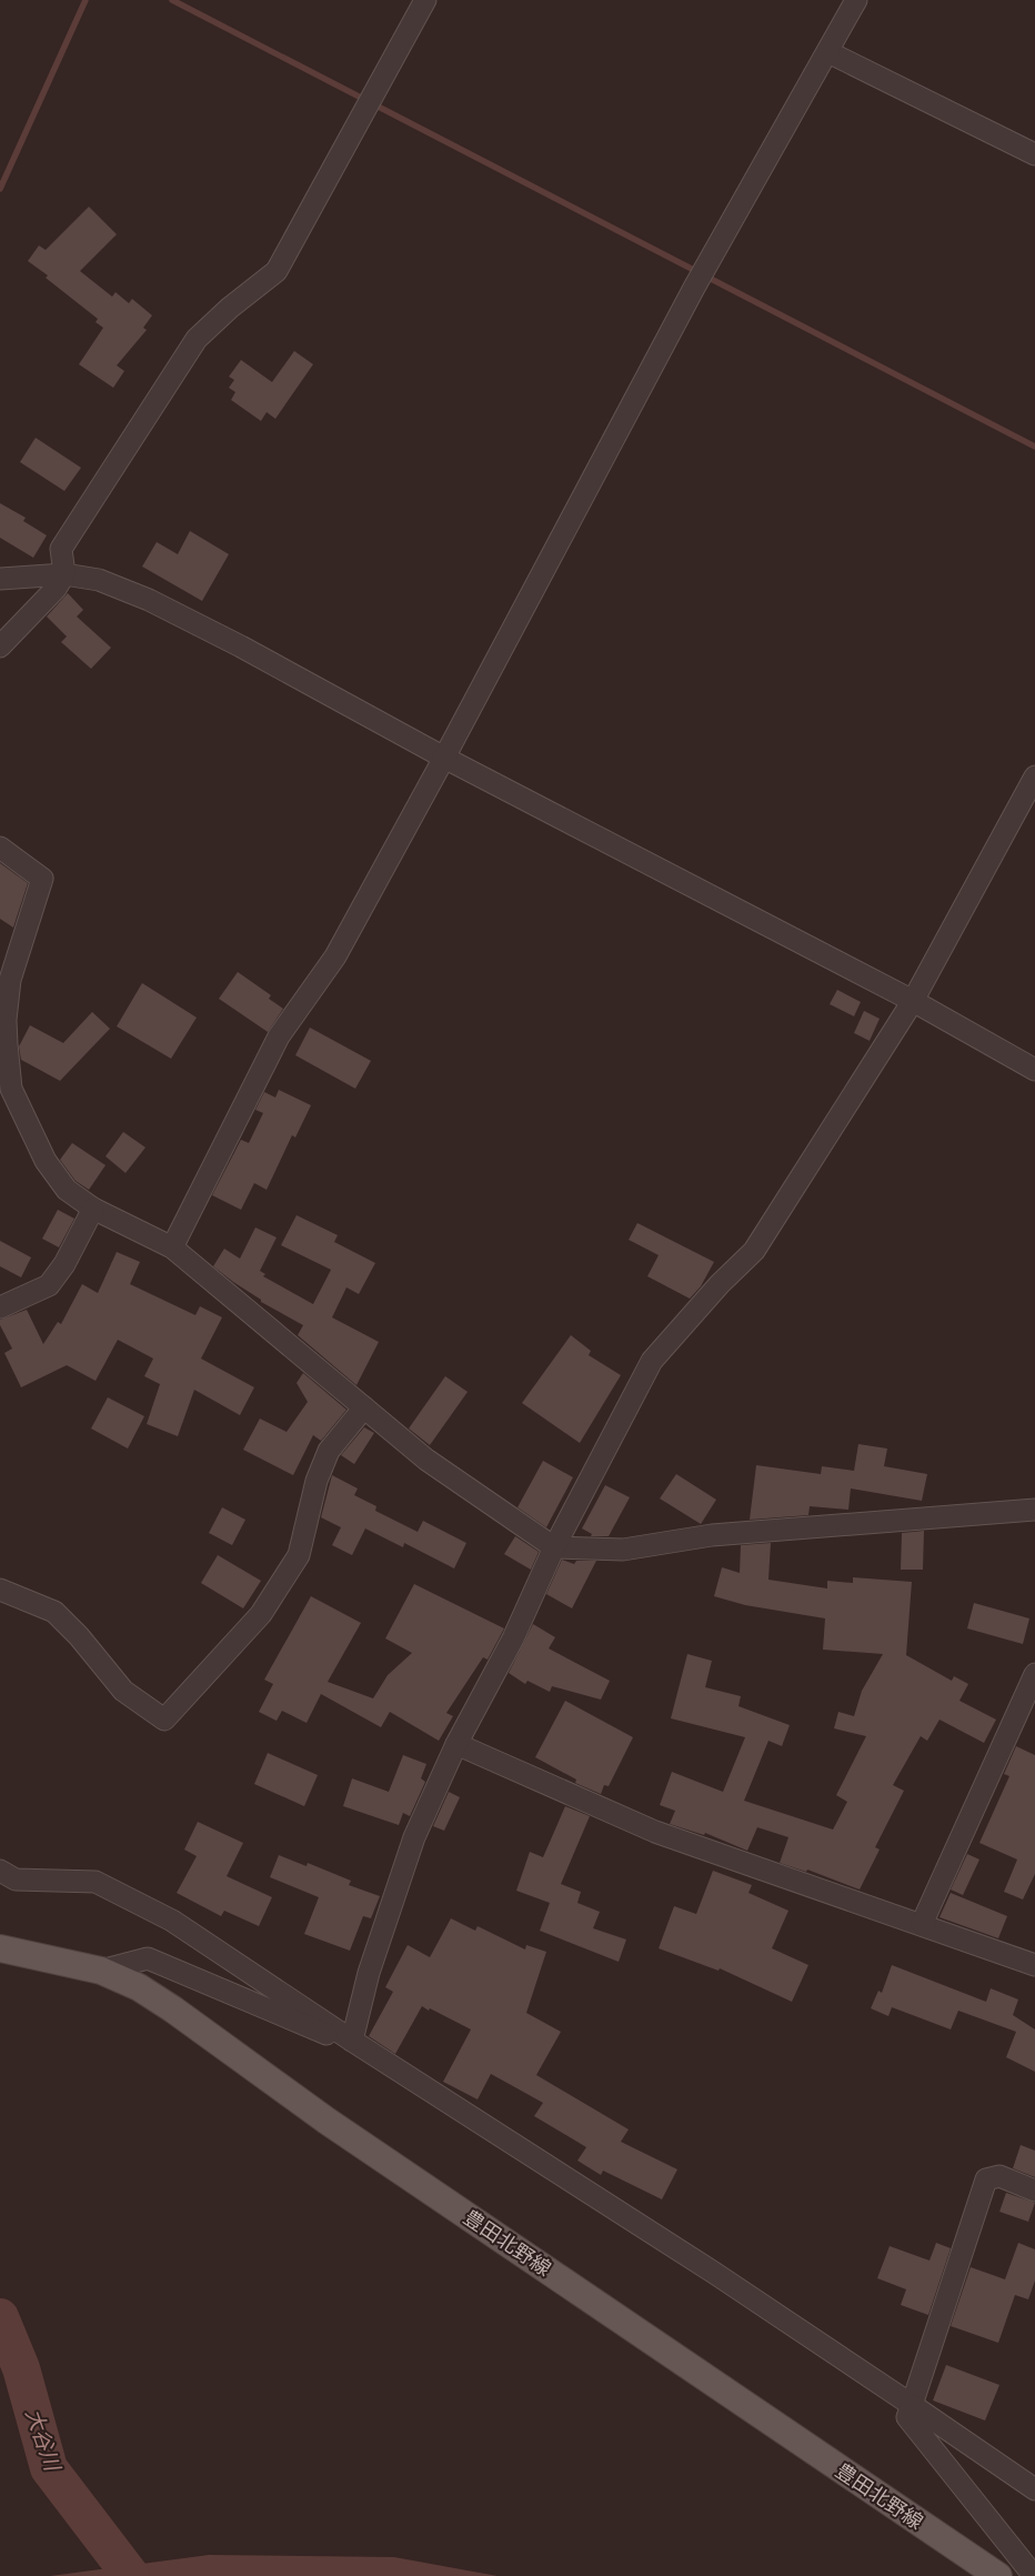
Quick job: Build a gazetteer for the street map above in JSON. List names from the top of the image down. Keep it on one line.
{"streets":{"main road":["豊田北野線"]},"water":["大谷川"]}
